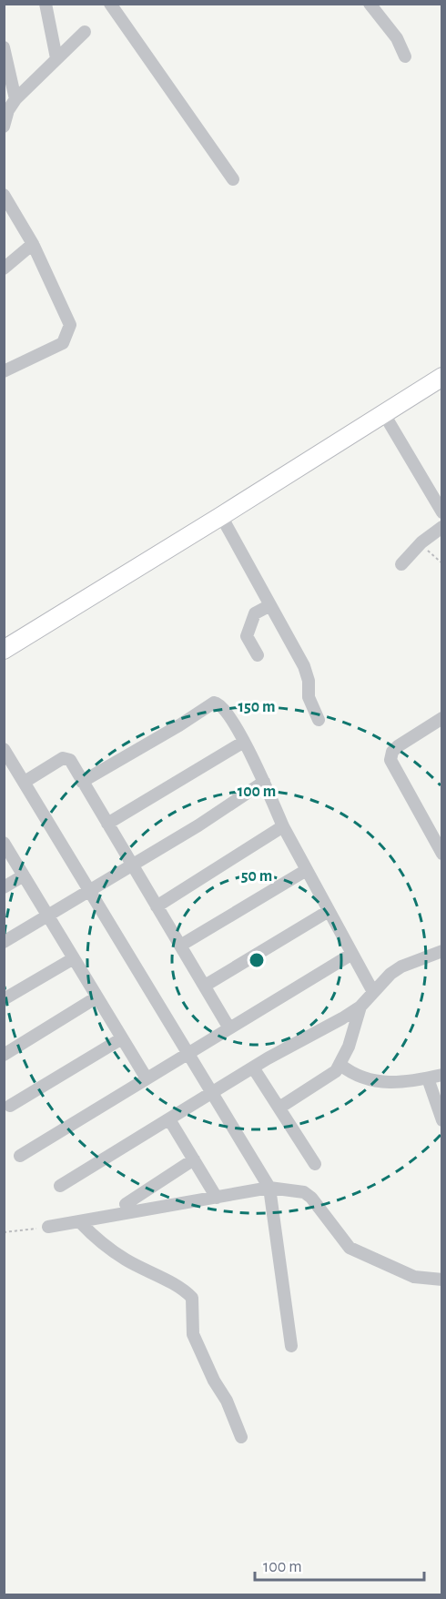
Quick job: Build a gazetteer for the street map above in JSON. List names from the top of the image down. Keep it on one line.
{"scale_bar":"100 m","rings":["150 m","100 m","50 m"]}
